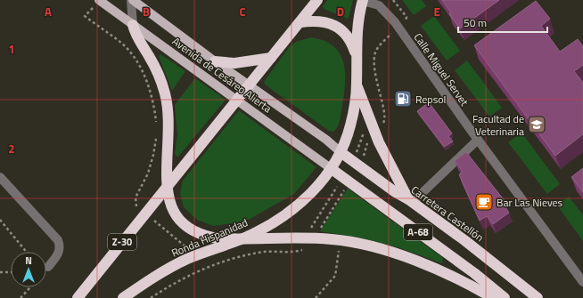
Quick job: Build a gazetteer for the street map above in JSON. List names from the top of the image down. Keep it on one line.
{"streets":{"highway":["Carretera Castellón","A-68","Ronda Hispanidad","Z-30"],"main road":["Avenida de Cesáreo Alierta"],"street":["Calle Miguel Servet"]},"crossings":[["Calle Miguel Servet","Ronda Hispanidad"],["Avenida de Cesáreo Alierta","Carretera Castellón"],["Avenida de Cesáreo Alierta","A-68"],["Avenida de Cesáreo Alierta","Ronda Hispanidad"],["Avenida de Cesáreo Alierta","Z-30"],["Carretera Castellón","Ronda Hispanidad"],["A-68","Ronda Hispanidad"]],"places":{"fuel station":["Repsol"],"school or university":["Facultad de Veterinaria"],"cafe":["Bar Las Nieves"]},"scale_bar":"50 m","north":"top","grid":{"columns":["A","B","C","D","E"],"rows":["1","2"]}}
